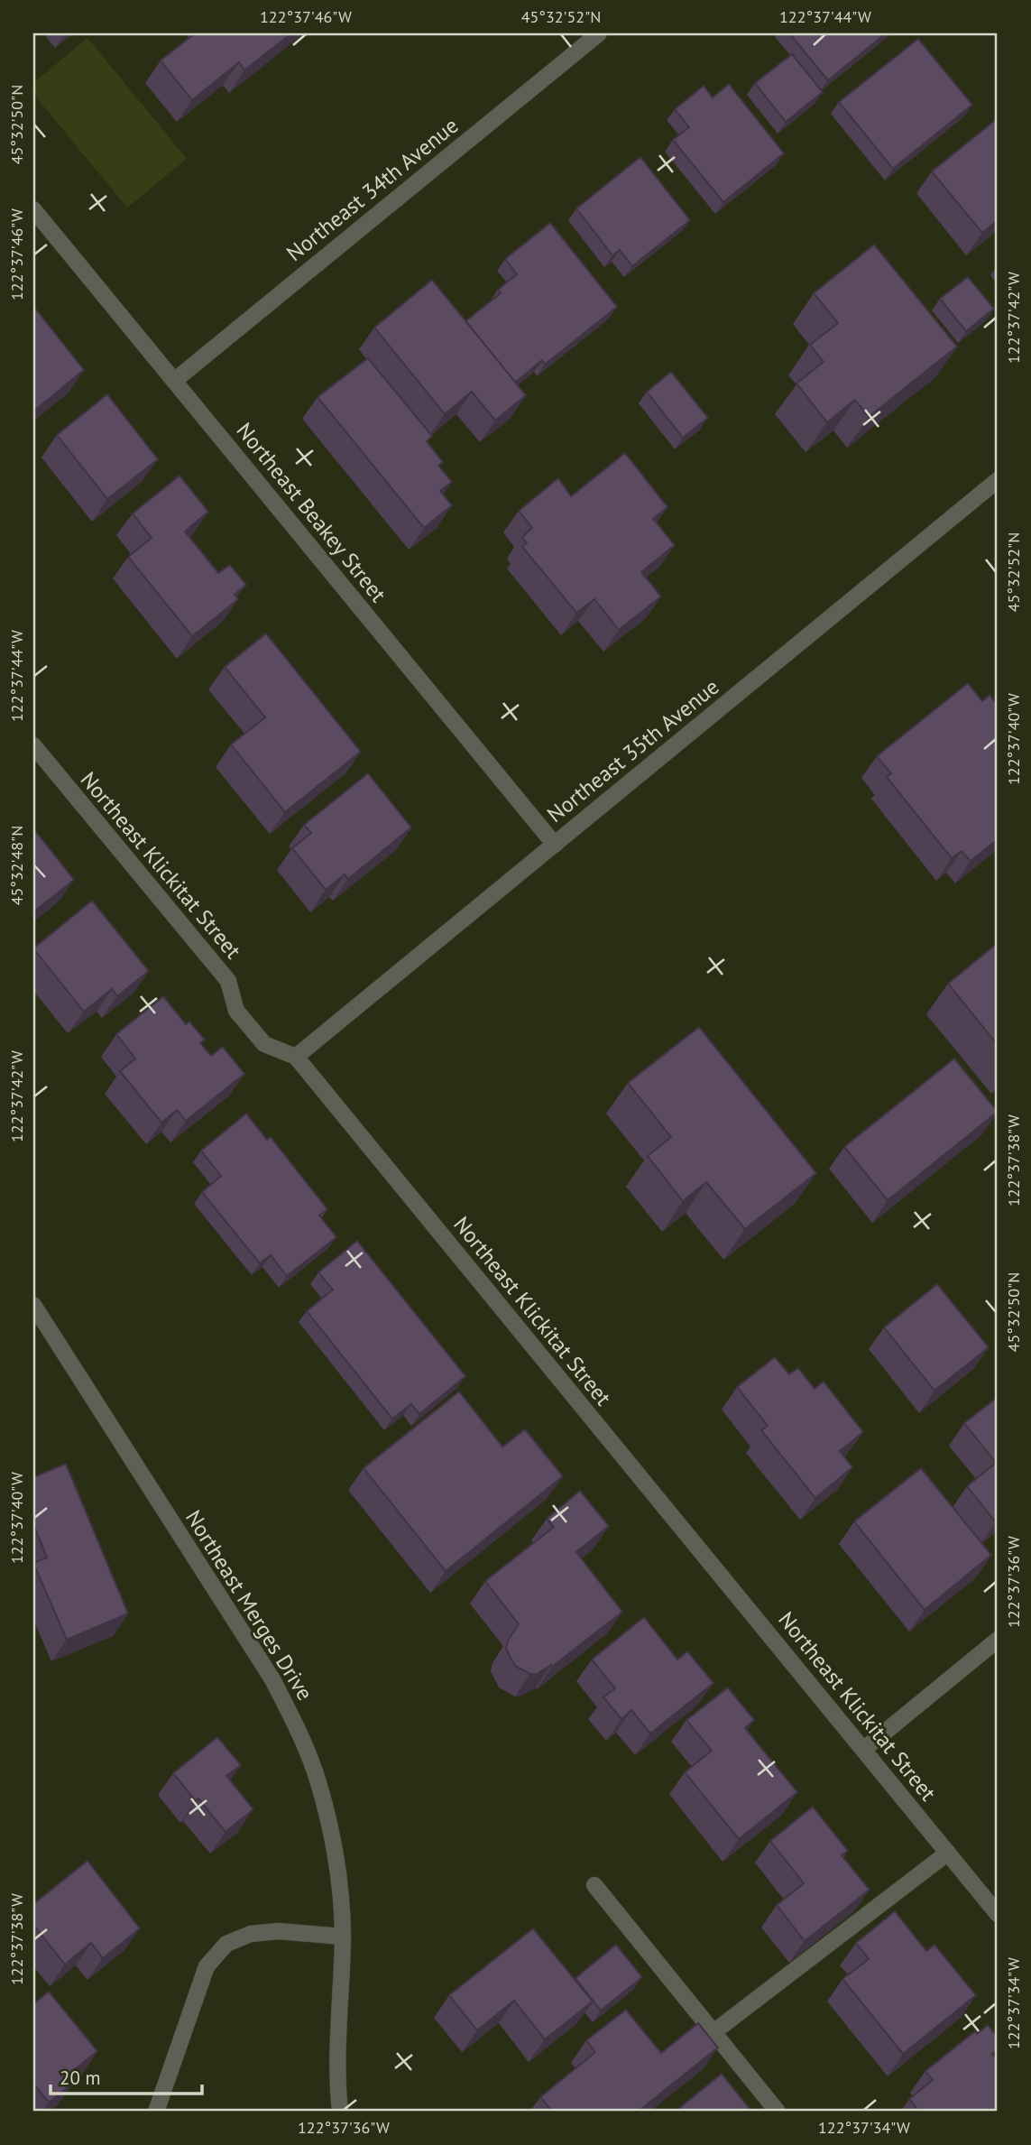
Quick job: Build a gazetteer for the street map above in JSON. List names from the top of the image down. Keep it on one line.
{"streets":{"street":["Northeast 34th Avenue","Northeast Beakey Street","Northeast 35th Avenue","Northeast Klickitat Street","Northeast Merges Drive"]},"crossings":[["Northeast 34th Avenue","Northeast Beakey Street"],["Northeast Beakey Street","Northeast 35th Avenue"],["Northeast 35th Avenue","Northeast Klickitat Street"]],"scale_bar":"20 m","coordinates":["122°37'46\"W","45°32'52\"N","122°37'44\"W","45°32'50\"N","122°37'42\"W","122°37'40\"W","45°32'48\"N","122°37'38\"W","122°37'36\"W","122°37'34\"W"]}
